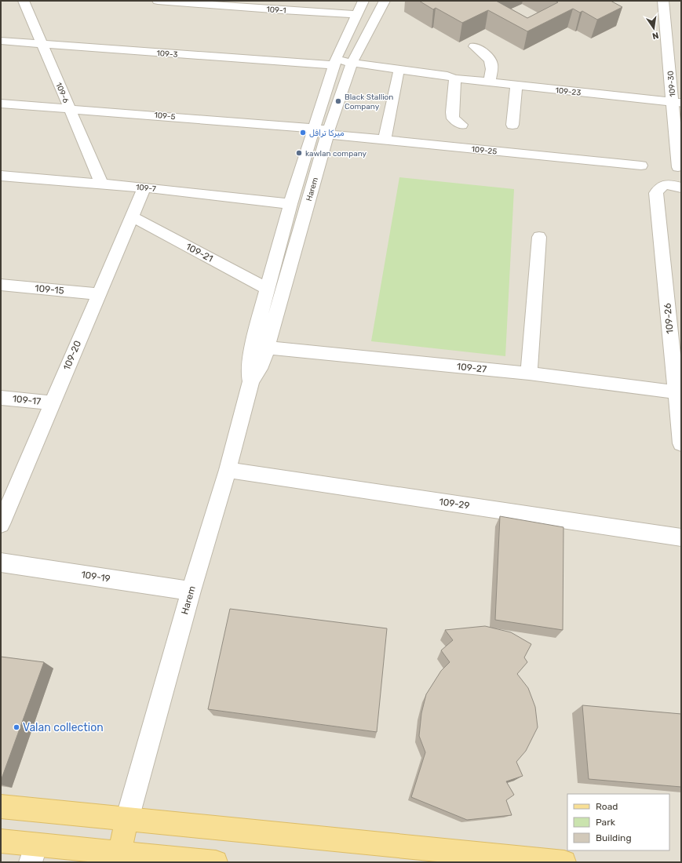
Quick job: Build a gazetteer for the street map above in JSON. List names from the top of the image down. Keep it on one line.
{"streets":{"street":["109-1","109-3","109-30","109-23","109-6","109-5","109-25","109-7","Harem","109-21","109-15","109-26","109-20","109-27","109-17","109-29","109-19"]},"crossings":[["109-1","Harem"],["109-3","109-23"],["109-3","109-6"],["109-3","Harem"],["109-30","109-23"],["109-23","Harem"],["109-6","109-5"],["109-6","109-7"],["109-5","109-25"],["109-5","Harem"],["109-25","Harem"],["109-7","Harem"],["109-7","109-20"],["Harem","109-21"],["Harem","109-27"],["Harem","109-29"],["Harem","109-19"],["109-21","109-20"],["109-15","109-20"],["109-26","109-27"],["109-20","109-17"]],"places":["Black Stallion Company","ميركا ترافل","kawlan company","Valan collection"],"legend":["Road","Park","Building"],"north":"bottom"}
